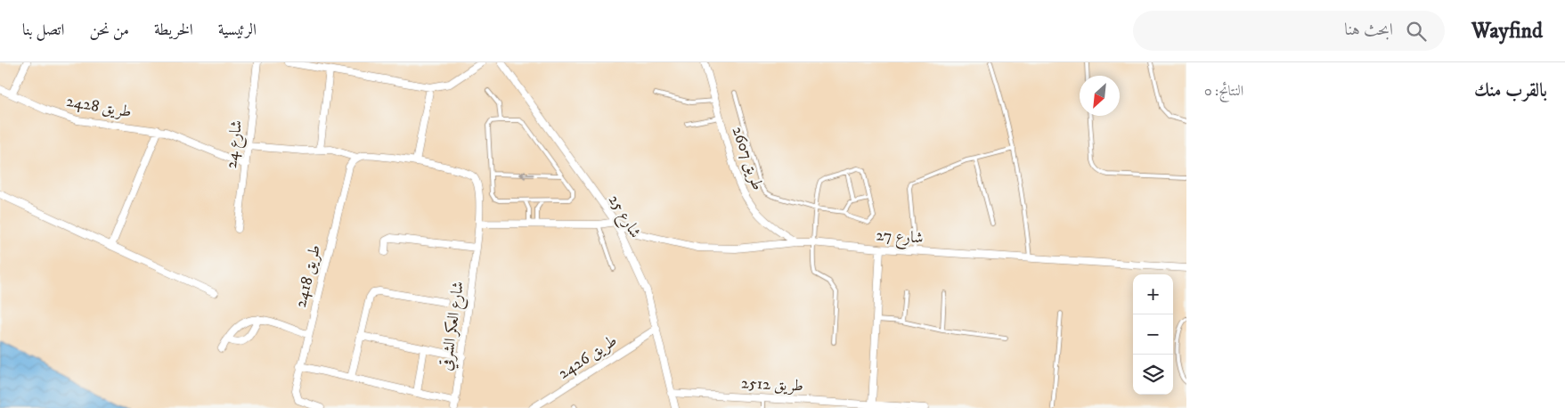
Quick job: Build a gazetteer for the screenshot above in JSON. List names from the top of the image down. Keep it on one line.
{"streets":{"street":["طريق 2428","شارع 24","طريق 2607","شارع 25","شارع 27","طريق 2418","شارع العكر الشرقي","طريق 2426","طريق 2512"]},"crossings":[["طريق 2428","شارع 24"],["طريق 2607","شارع 27"],["شارع 25","شارع 27"],["شارع 25","طريق 2426"],["شارع 25","طريق 2512"]],"north":"bottom left","page":{"header":"Wayfind","search":"ابحث هنا","nav":["الرئيسية","الخريطة","من نحن","اتصل بنا"],"heading":["بالقرب منك","النتائج: 0"],"map_buttons":["+","−"]}}
